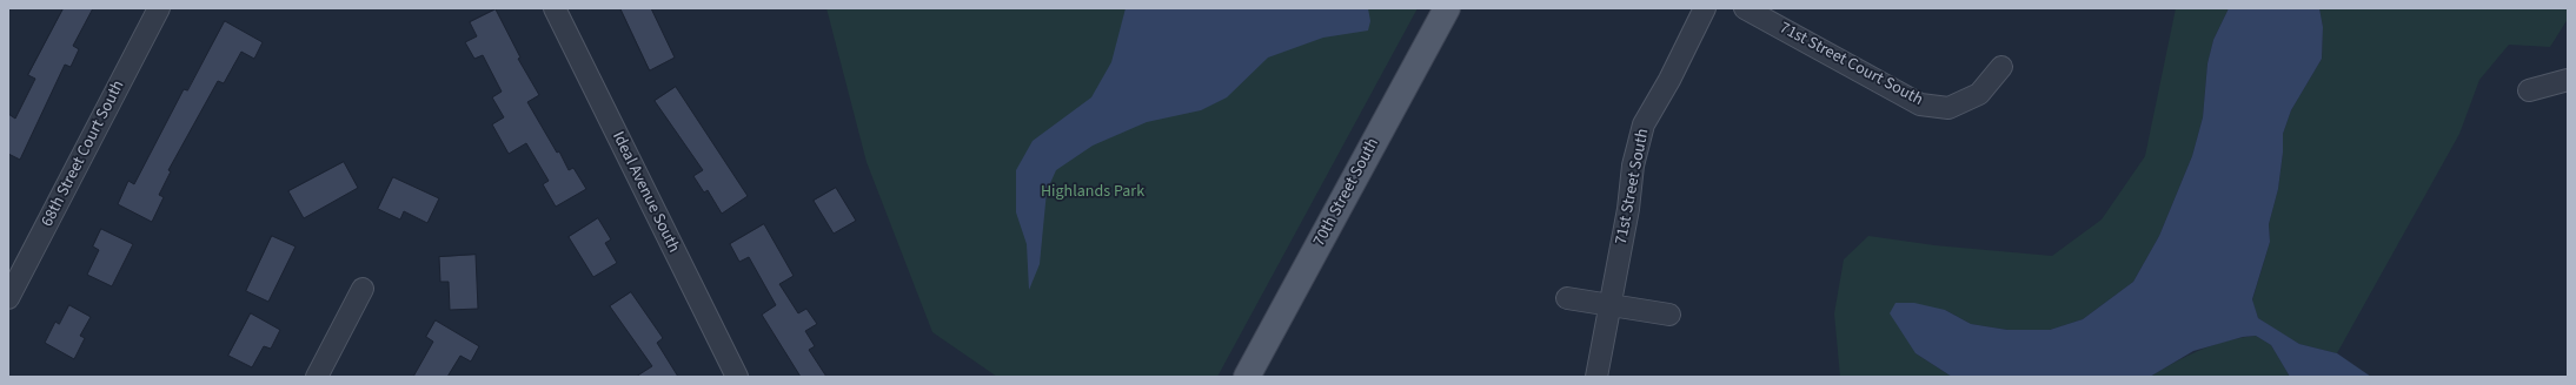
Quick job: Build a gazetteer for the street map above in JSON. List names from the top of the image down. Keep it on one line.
{"streets":{"main road":["70th Street South"],"street":["71st Street Court South","68th Street Court South","71st Street South","Ideal Avenue South"]},"parks":["Highlands Park"]}
